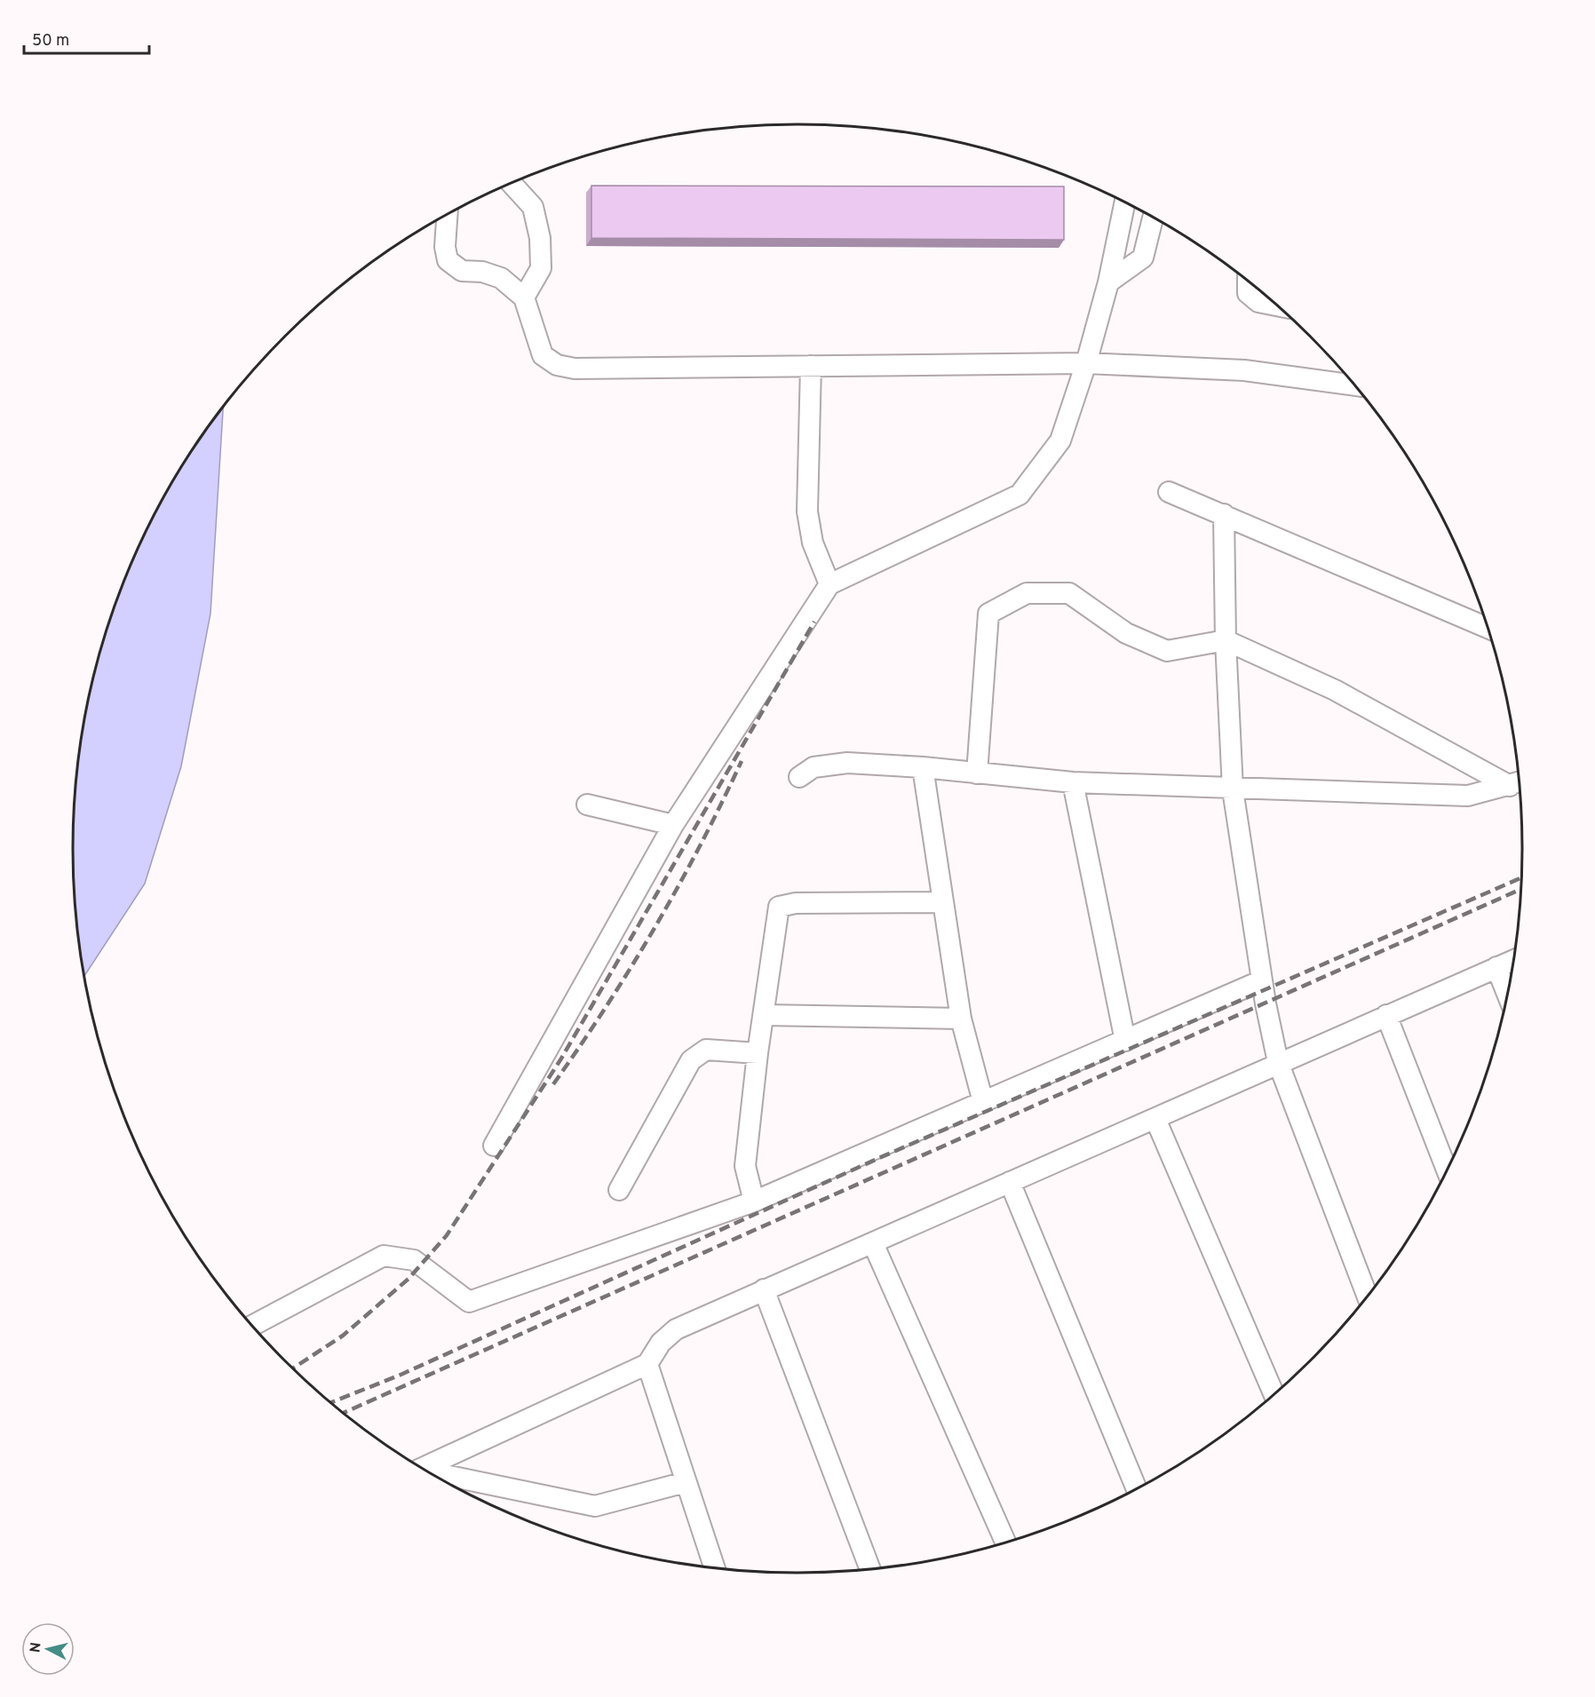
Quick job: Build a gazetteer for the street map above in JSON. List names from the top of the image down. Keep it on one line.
{"scale_bar":"50 m","north":"left"}
